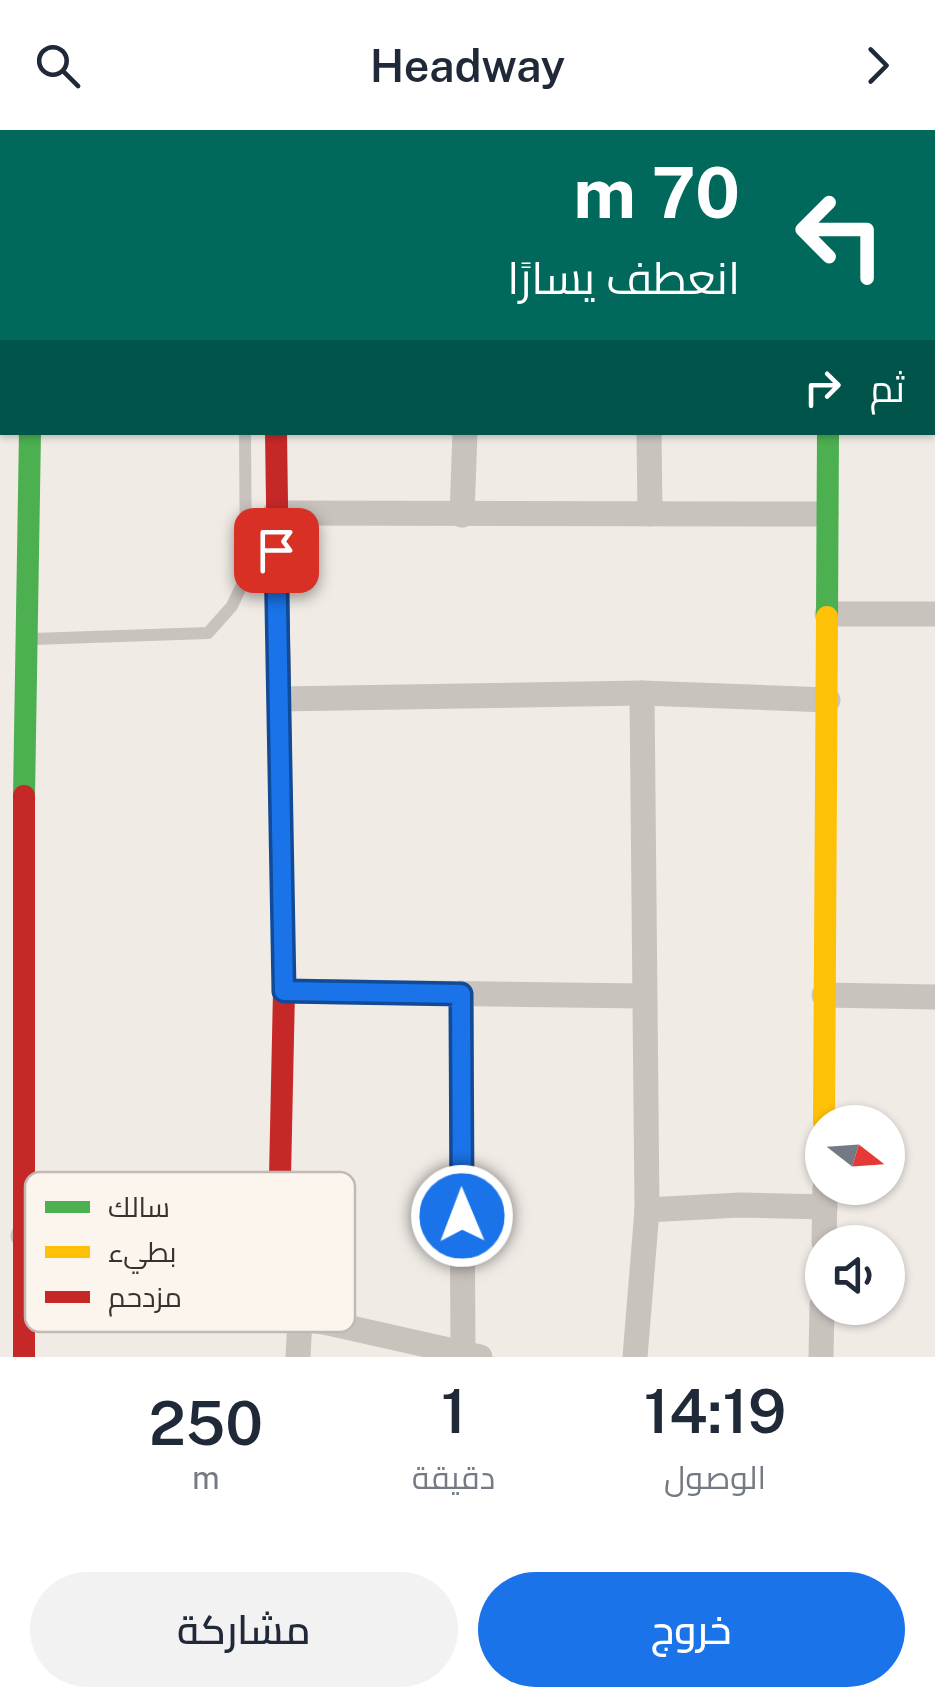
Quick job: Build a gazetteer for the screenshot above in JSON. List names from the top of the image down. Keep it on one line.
{"legend":["سالك","بطيء","مزدحم"],"north":"right","page":{"header":"Headway","turn":["70 m","انعطف يسارًا"],"then":"ثم","eta":["14:19","الوصول","1","دقيقة","250","m"],"buttons":["خروج","مشاركة"]}}
